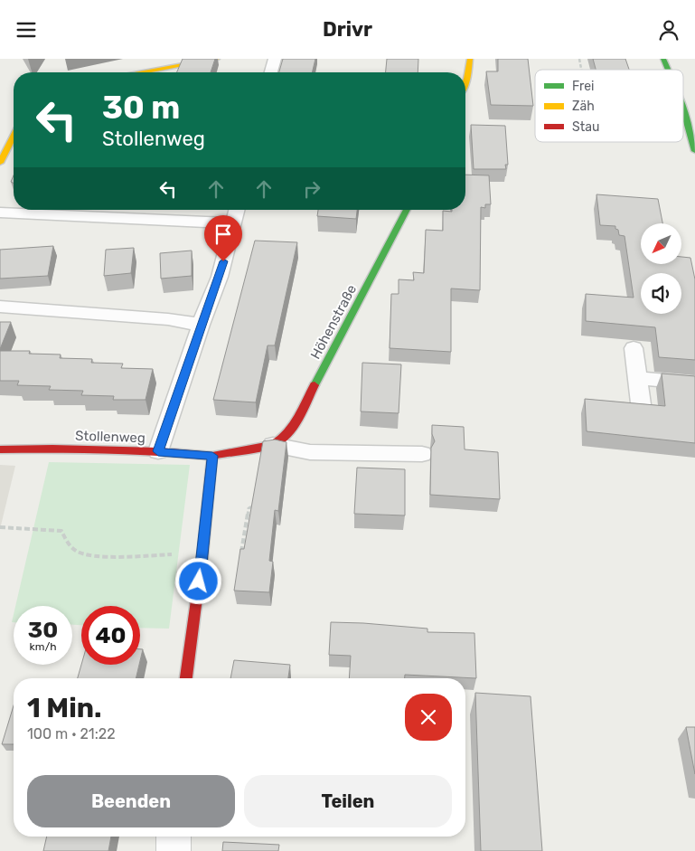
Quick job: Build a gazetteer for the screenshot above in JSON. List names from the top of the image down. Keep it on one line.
{"streets":{"street":["Höhenstraße","Stollenweg"]},"crossings":[["Höhenstraße","Stollenweg"]],"legend":["Frei","Zäh","Stau"],"north":"bottom left","page":{"header":"Drivr","turn":["30 m","Stollenweg"],"speed":"30 km/h","limit":"40","heading":["1 Min.","100 m · 21:22"],"buttons":["Beenden","Teilen"]}}
